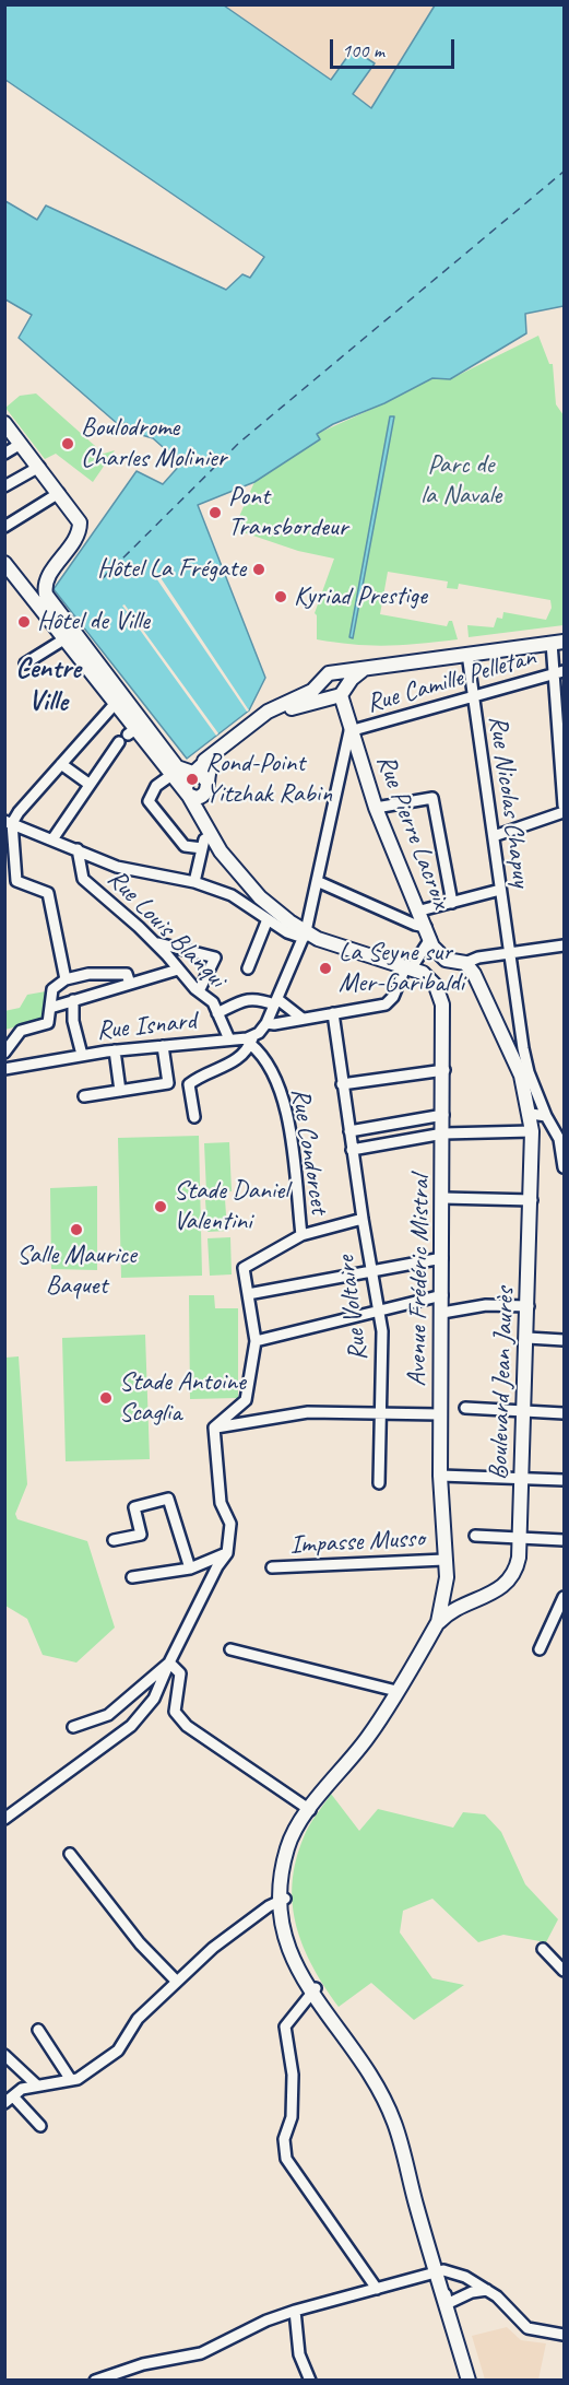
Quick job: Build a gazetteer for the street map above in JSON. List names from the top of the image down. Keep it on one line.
{"streets":{"main road":["Rue Pierre Lacroix","Avenue Frédéric Mistral","Boulevard Jean Jaurès"],"street":["Rue Camille Pelletan","Rue Nicolas Chapuy","Rue Louis Blanqui","Rue Isnard","Rue Condorcet","Rue Voltaire","Impasse Musso"]},"crossings":[["Rue Camille Pelletan","Rue Nicolas Chapuy"],["Rue Camille Pelletan","Rue Pierre Lacroix"],["Rue Nicolas Chapuy","Boulevard Jean Jaurès"],["Rue Pierre Lacroix","Boulevard Jean Jaurès"],["Rue Louis Blanqui","Rue Isnard"],["Rue Isnard","Rue Condorcet"],["Avenue Frédéric Mistral","Boulevard Jean Jaurès"],["Avenue Frédéric Mistral","Impasse Musso"]],"districts":["Centre Ville"],"parks":["Parc de la Navale"],"places":["Boulodrome Charles Molinier","Pont Transbordeur","Hôtel La Frégate","Kyriad Prestige","Hôtel de Ville","Rond-Point Yitzhak Rabin","La Seyne sur Mer-Garibaldi","Stade Daniel Valentini","Salle Maurice Baquet","Stade Antoine Scaglia"],"scale_bar":"100 m"}
